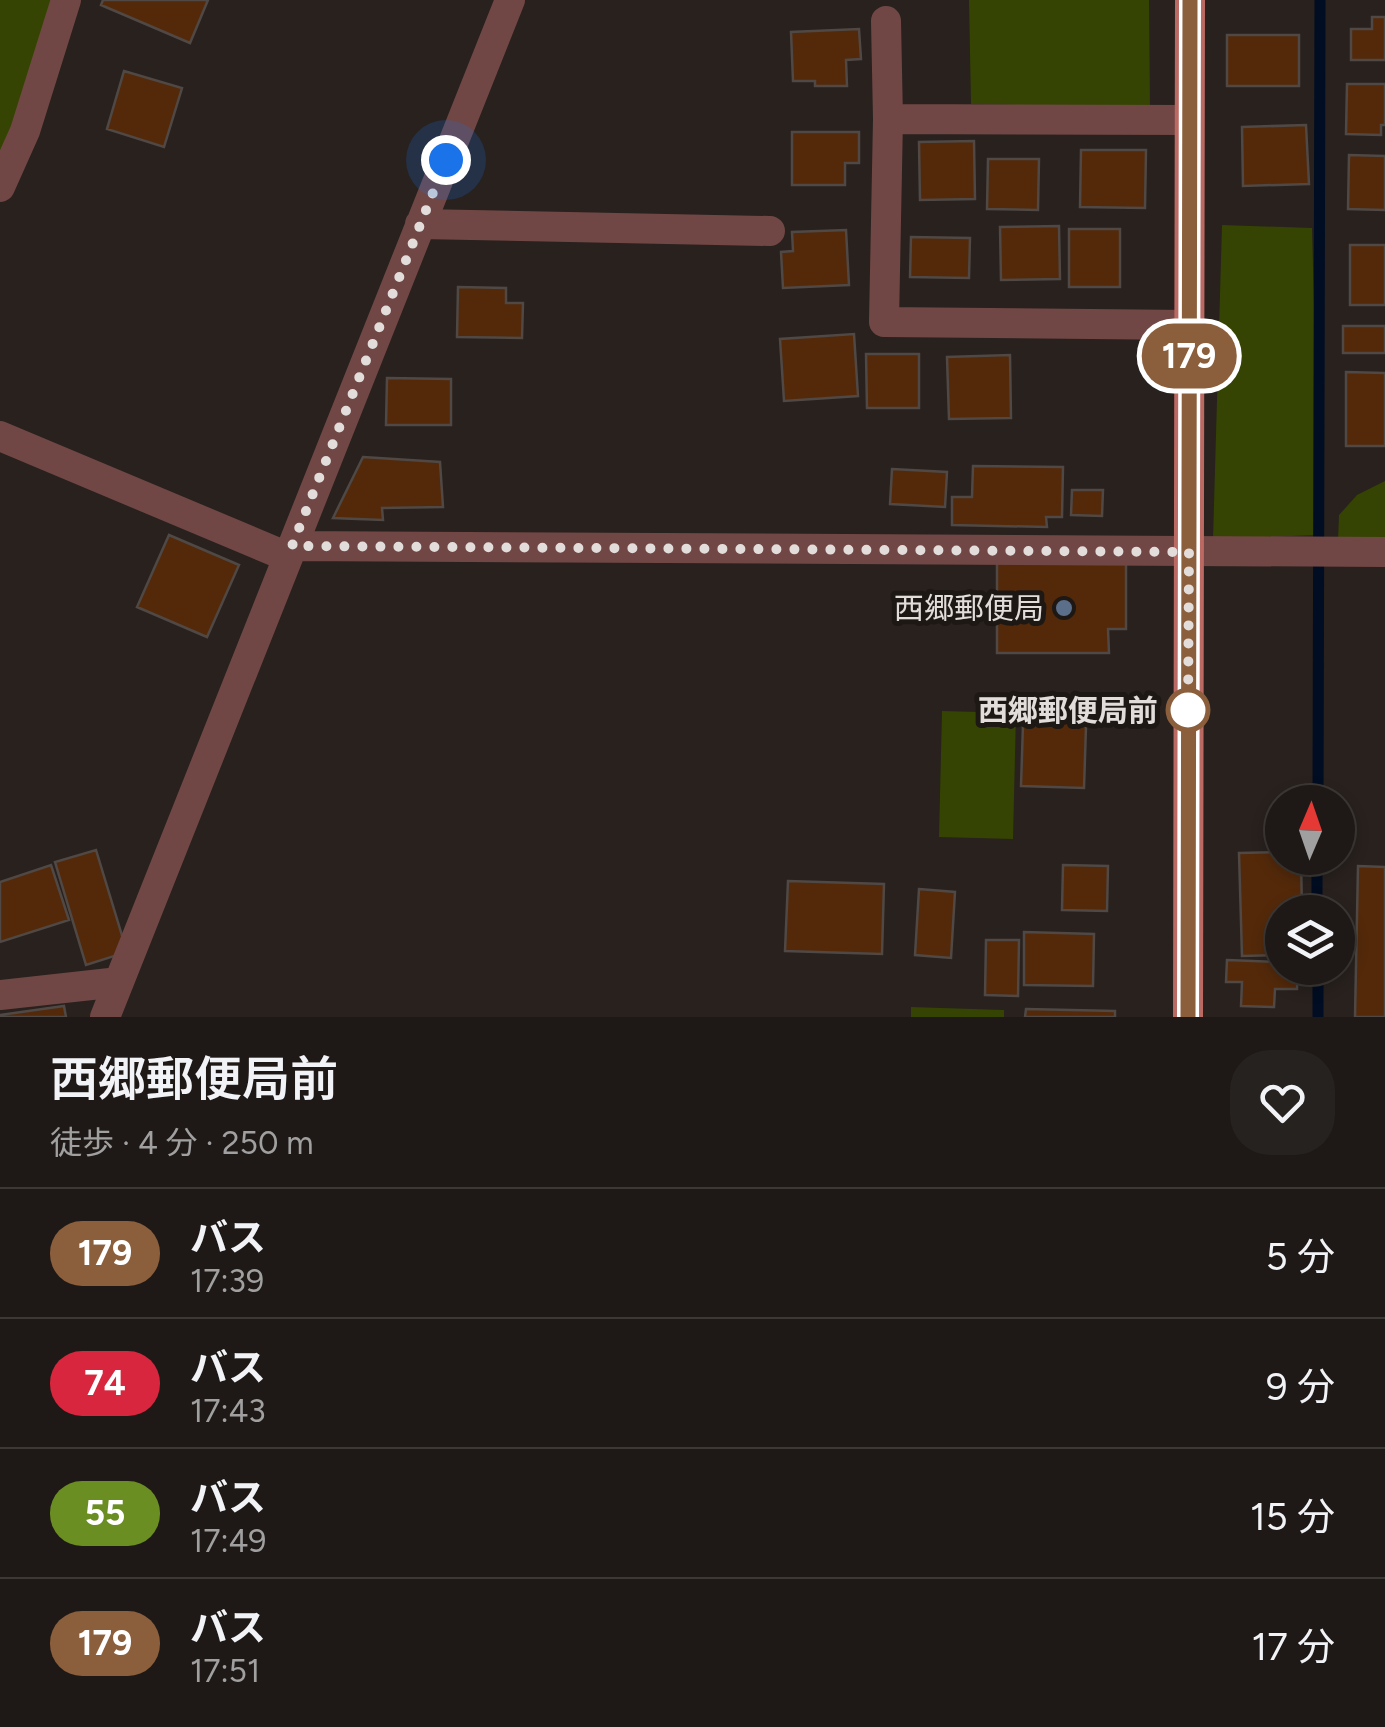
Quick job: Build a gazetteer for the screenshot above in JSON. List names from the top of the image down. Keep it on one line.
{"places":["西郷郵便局","西郷郵便局前"],"lines":["bus line 179"],"north":"top","page":{"on_map":"179","heading":["西郷郵便局前","徒歩 · 4 分 · 250 m"],"list":[{"mark":"179","name":"バス","note":"17:39","value":"5 分"},{"mark":"74","name":"バス","note":"17:43","value":"9 分"},{"mark":"55","name":"バス","note":"17:49","value":"15 分"},{"mark":"179","name":"バス","note":"17:51","value":"17 分"}]}}
